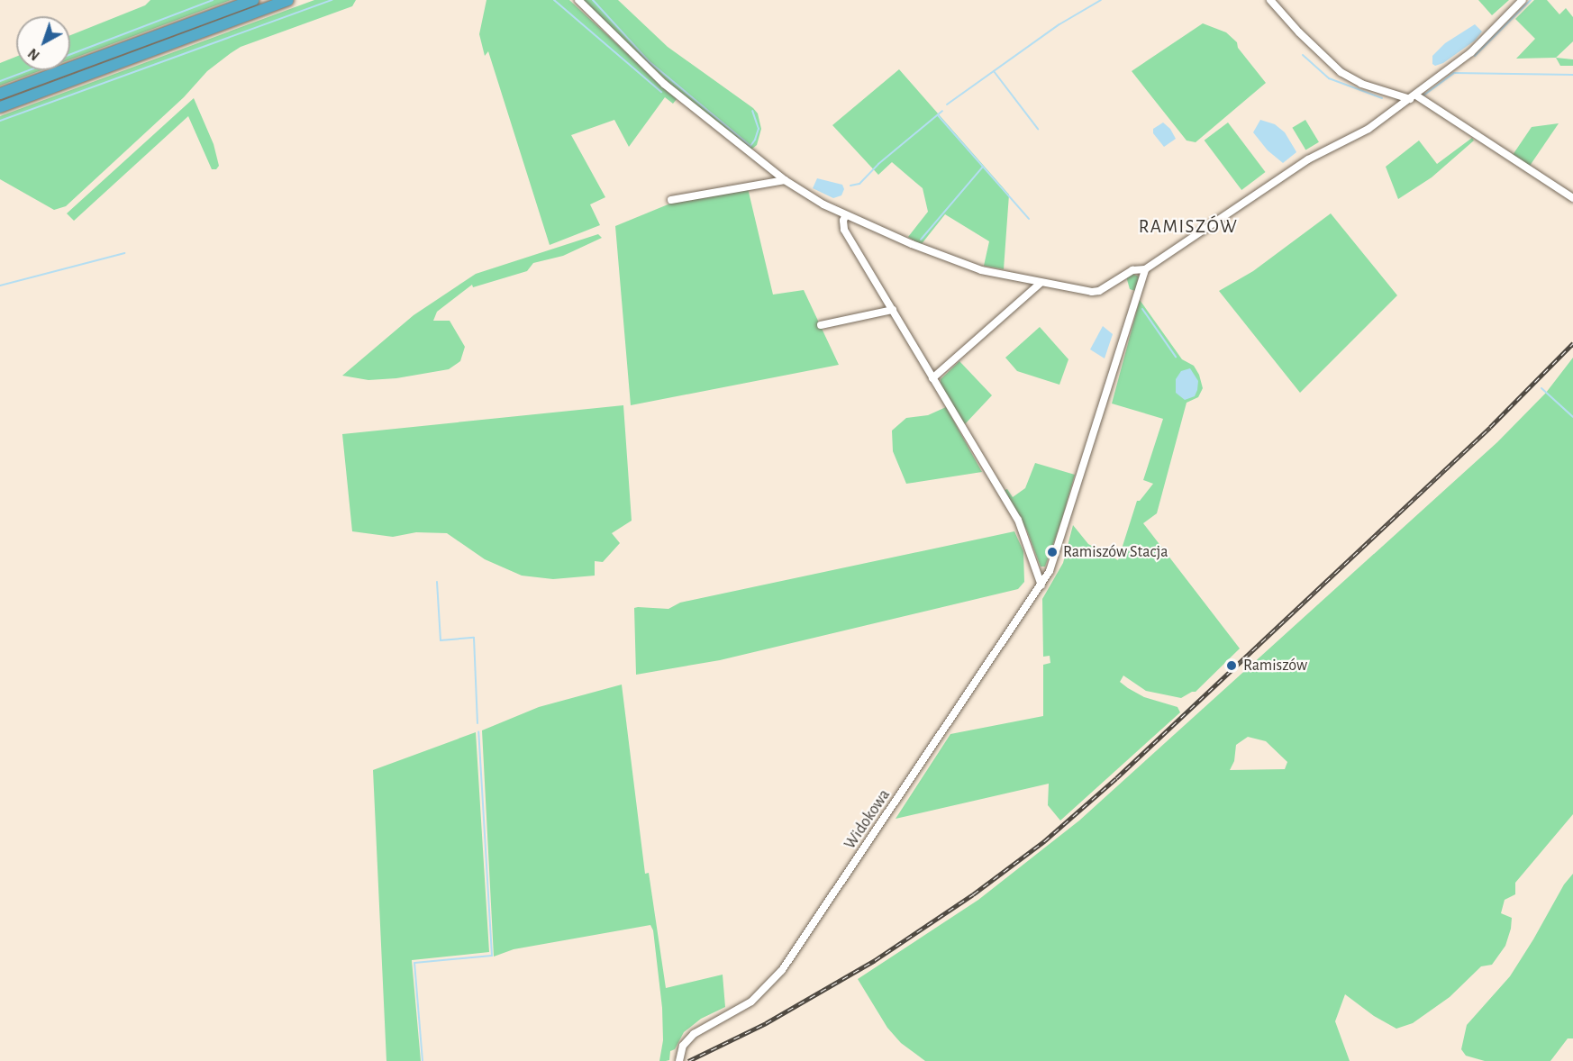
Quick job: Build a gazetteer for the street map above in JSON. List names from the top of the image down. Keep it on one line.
{"streets":{"street":["Widokowa"]},"districts":["RAMISZÓW"],"places":["Ramiszów Stacja","Ramiszów"],"north":"bottom left"}
